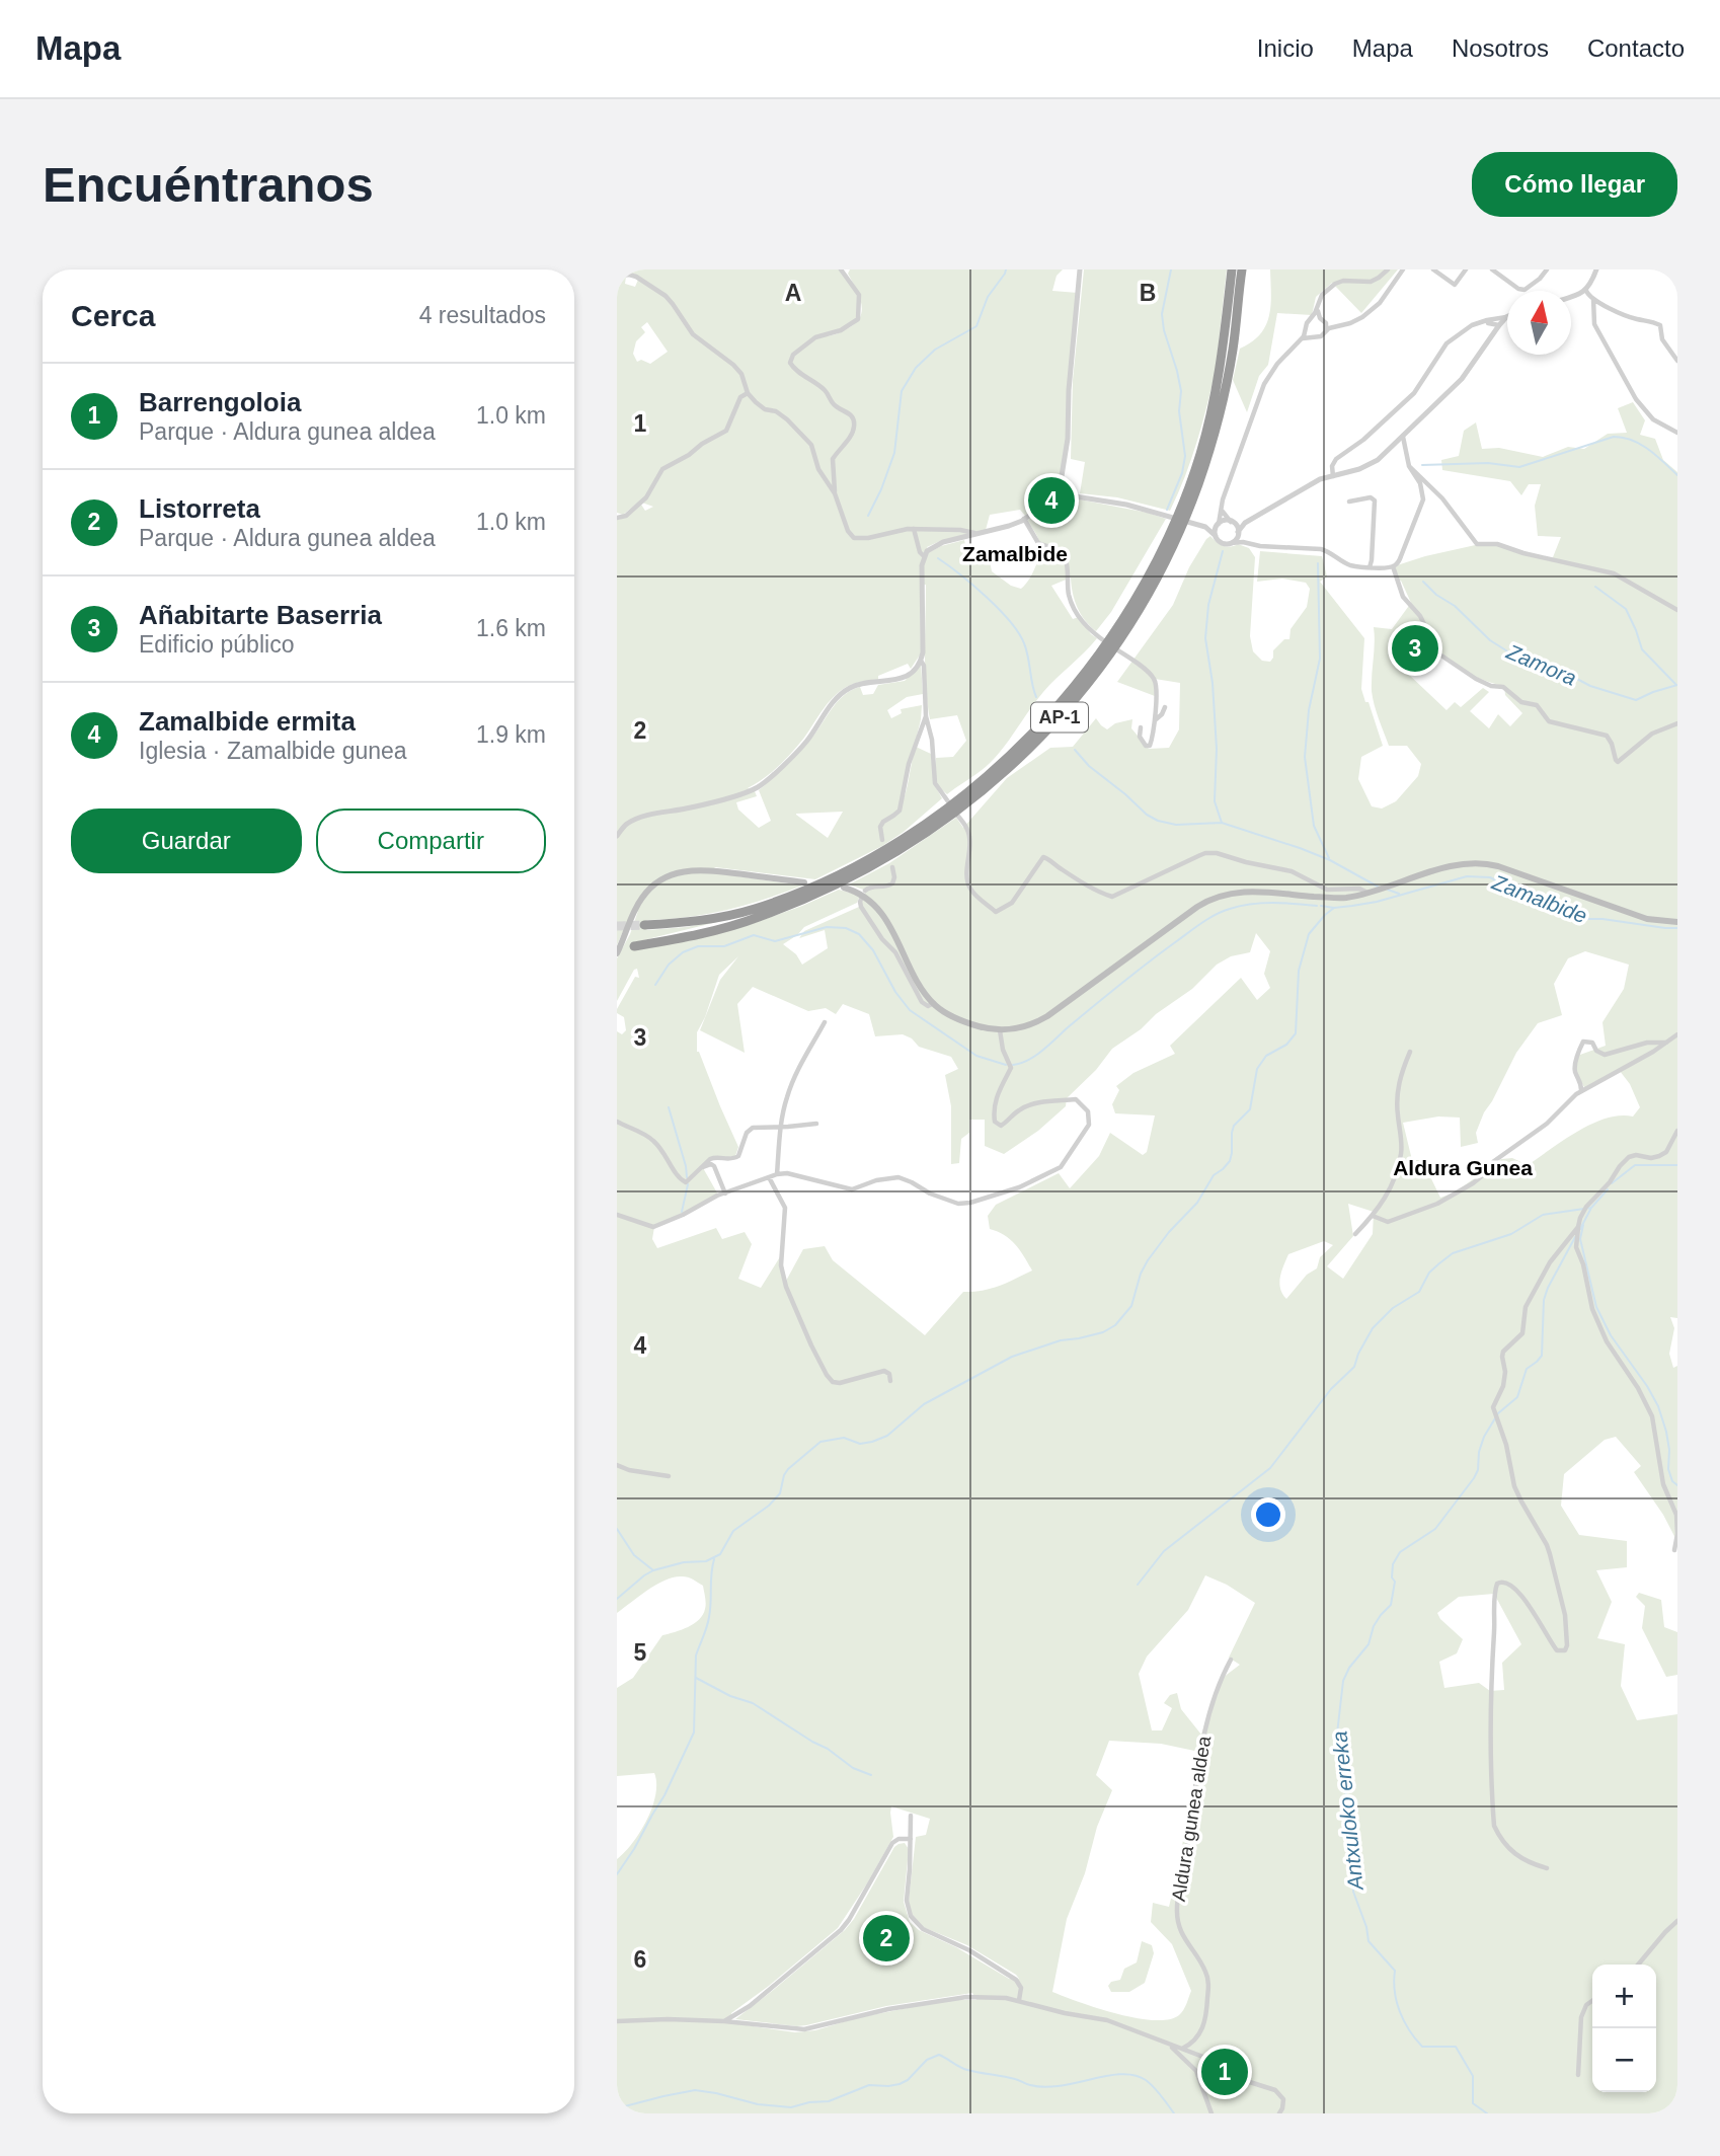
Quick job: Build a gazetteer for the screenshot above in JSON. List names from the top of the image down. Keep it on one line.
{"streets":{"highway":["AP-1"],"street":["Aldura gunea aldea"]},"districts":["Zamalbide","Aldura Gunea"],"water":["Zamora","Zamalbide","Antxuloko erreka"],"north":"top","page":{"header":"Mapa","nav":["Inicio","Mapa","Nosotros","Contacto"],"buttons":["Cómo llegar",["Guardar","Compartir"]],"title":"Encuéntranos","heading":["Cerca","4 resultados"],"list":[{"mark":"1","name":"Barrengoloia","note":"Parque · Aldura gunea aldea","value":"1.0 km"},{"mark":"2","name":"Listorreta","note":"Parque · Aldura gunea aldea","value":"1.0 km"},{"mark":"3","name":"Añabitarte Baserria","note":"Edificio público","value":"1.6 km"},{"mark":"4","name":"Zamalbide ermita","note":"Iglesia · Zamalbide gunea","value":"1.9 km"}],"pins":["4","3","2","1"],"map_buttons":["+","−"]},"grid":{"columns":["A","B"],"rows":["1","2","3","4","5","6"]}}
